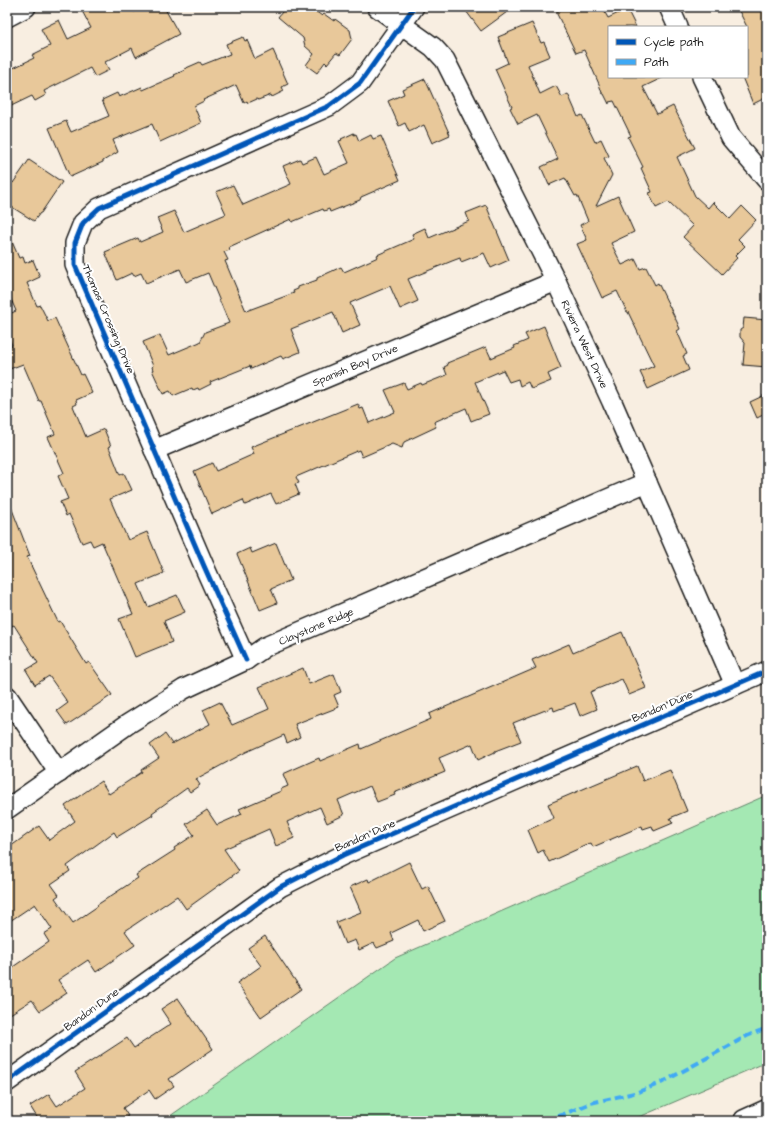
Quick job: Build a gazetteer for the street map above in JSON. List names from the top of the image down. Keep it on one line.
{"streets":{"street":["Thomas Crossing Drive","Riviera West Drive","Spanish Bay Drive","Claystone Ridge","Bandon Dune"]},"crossings":[["Thomas Crossing Drive","Riviera West Drive"],["Thomas Crossing Drive","Spanish Bay Drive"],["Thomas Crossing Drive","Claystone Ridge"],["Riviera West Drive","Spanish Bay Drive"],["Riviera West Drive","Claystone Ridge"],["Riviera West Drive","Bandon Dune"]],"legend":["Cycle path","Path"]}
